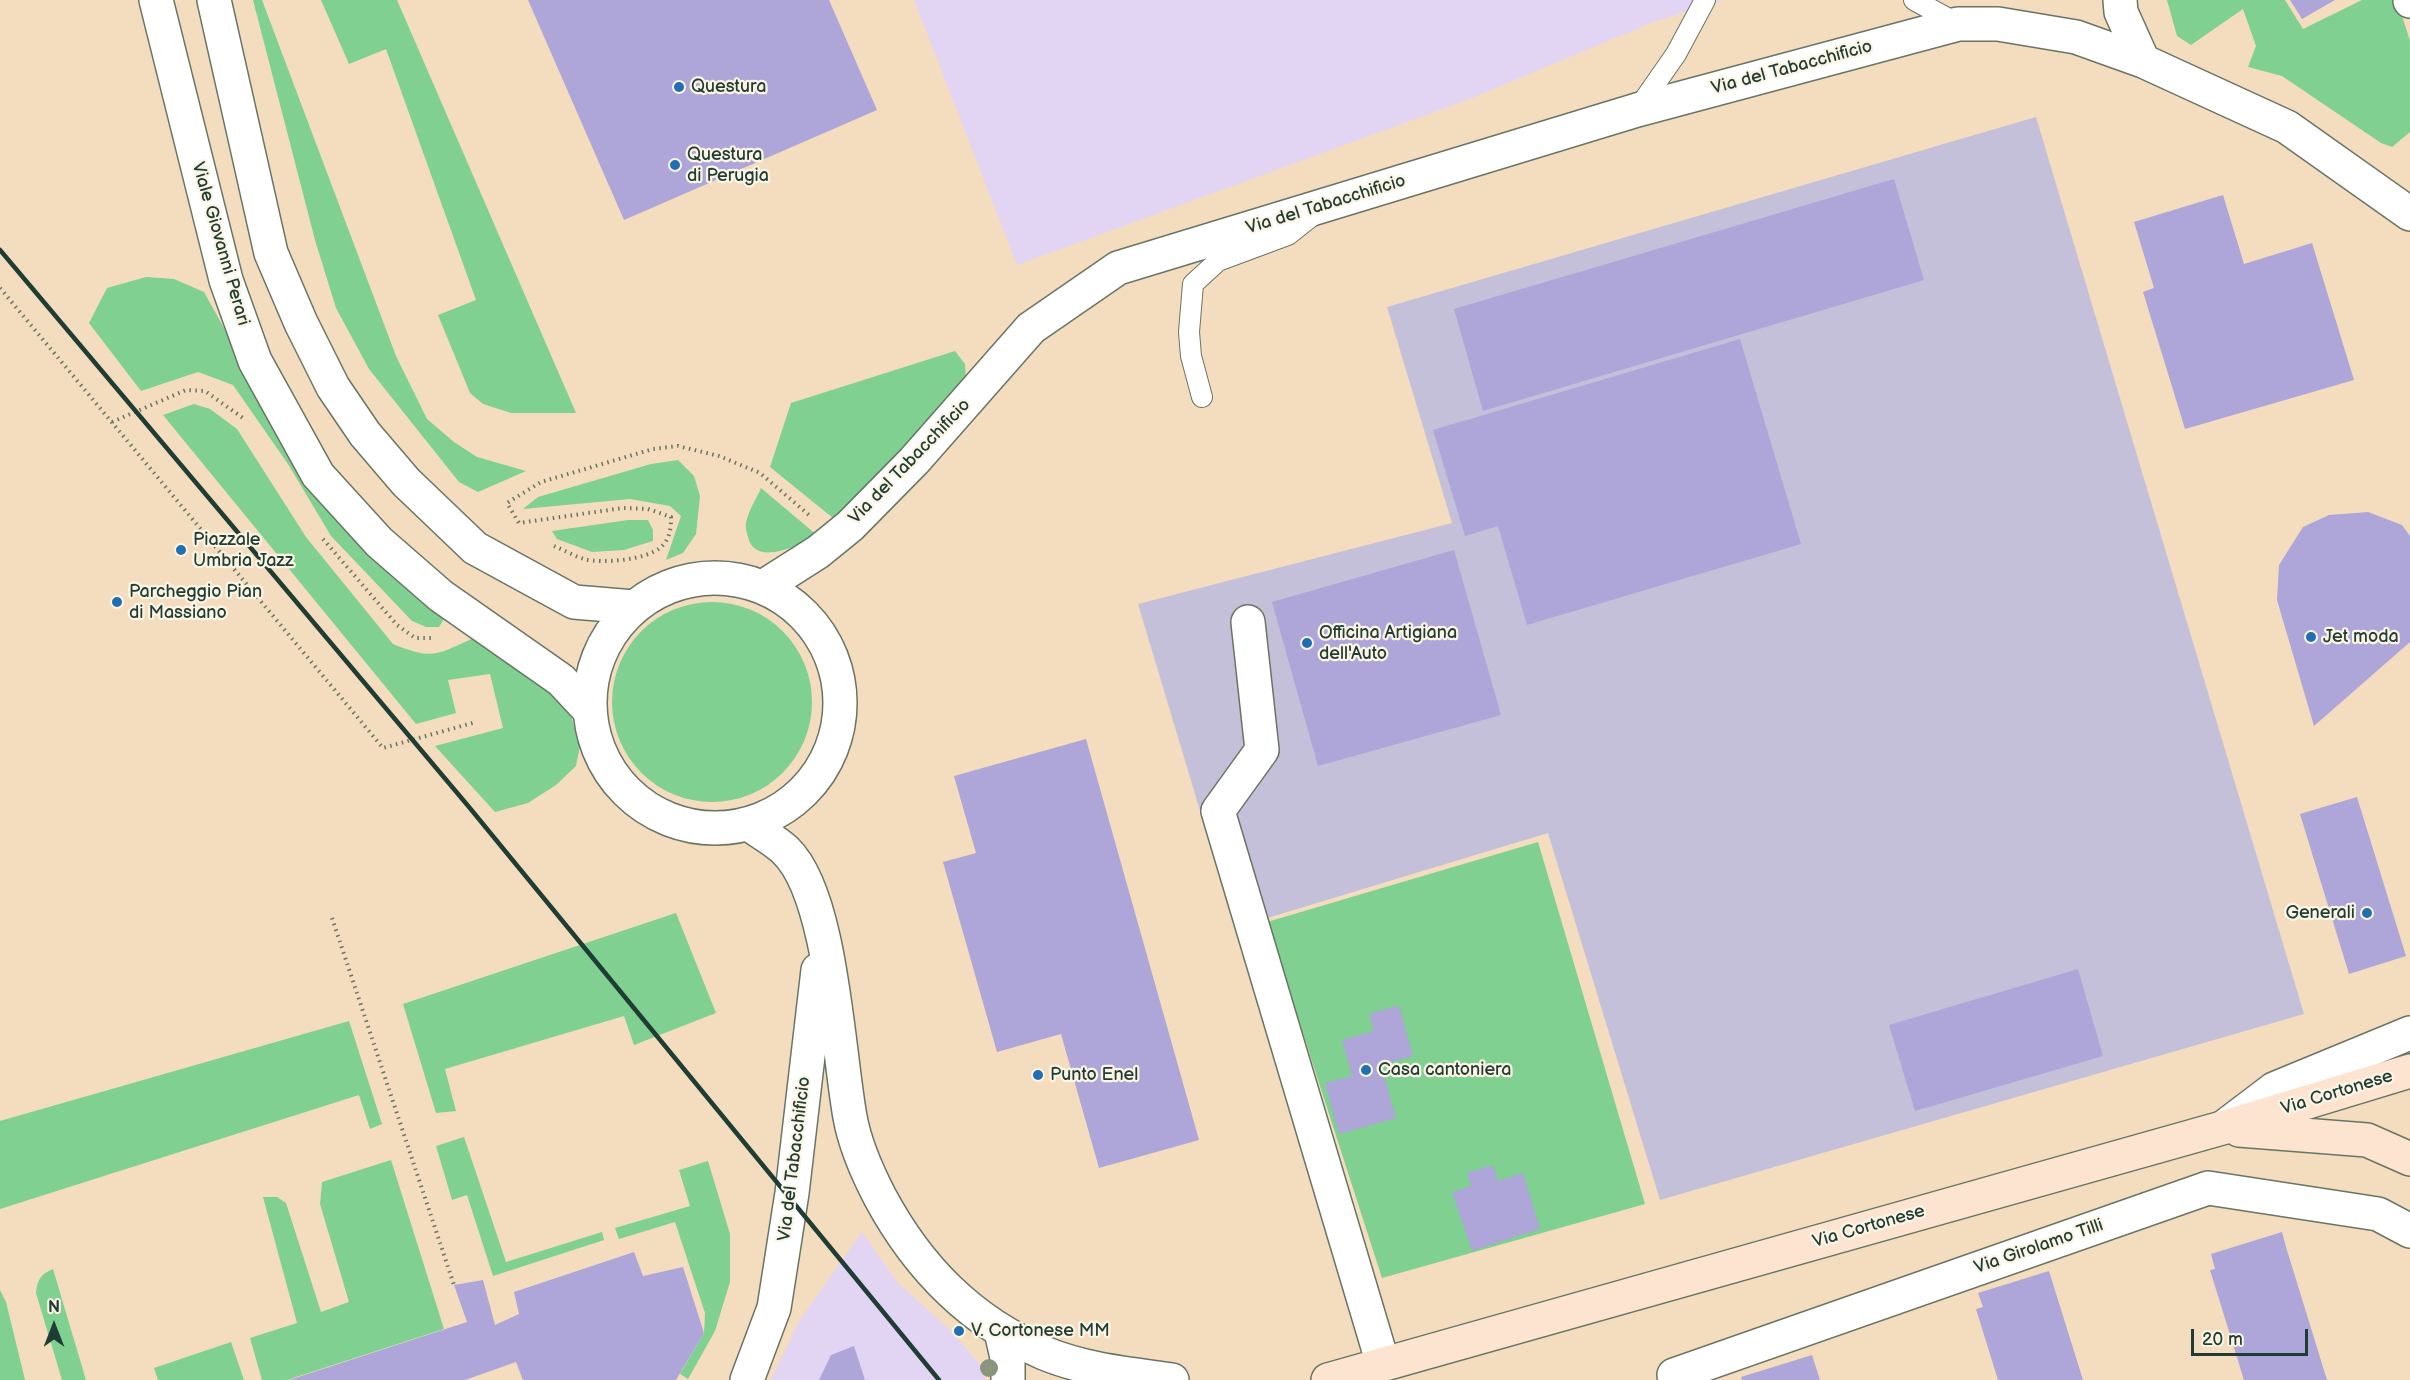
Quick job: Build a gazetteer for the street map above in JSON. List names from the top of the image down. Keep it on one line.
{"streets":{"main road":["Via Cortonese"],"street":["Via del Tabacchificio","Viale Giovanni Perari","Via Girolamo Tilli"]},"places":["Questura","Questura di Perugia","Piazzale Umbria Jazz","Parcheggio Pian di Massiano","Jet moda","Officina Artigiana dell'Auto","Generali","Casa cantoniera","Punto Enel","V. Cortonese MM"],"scale_bar":"20 m","north":"top"}
